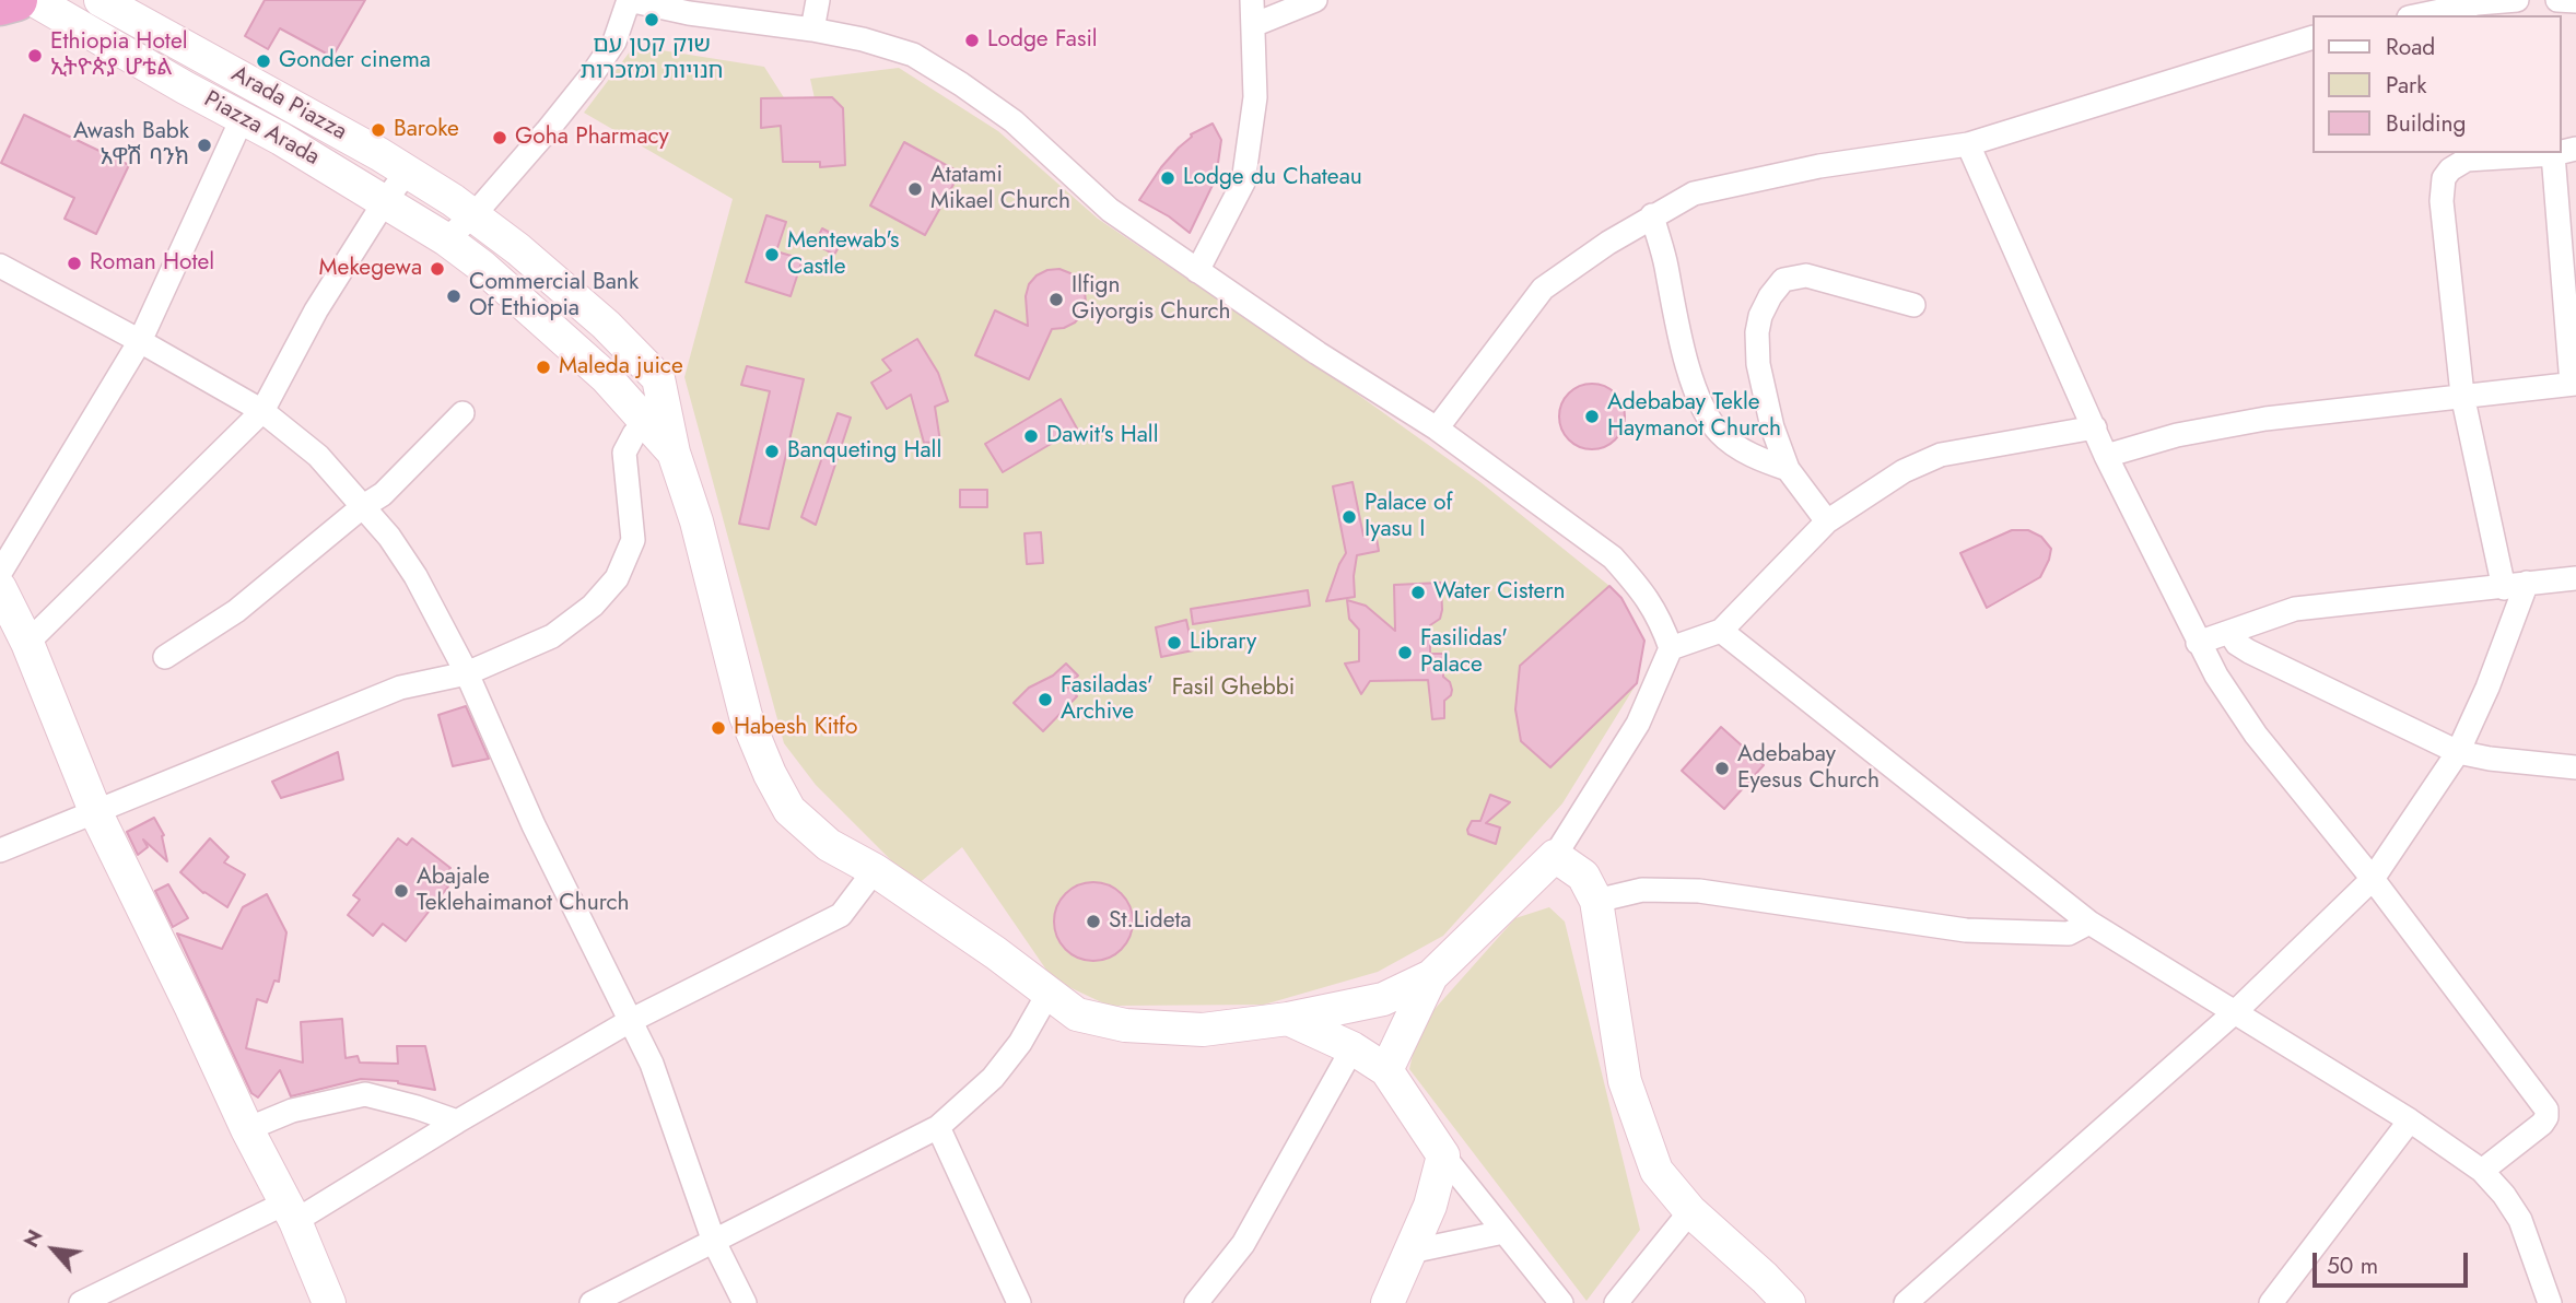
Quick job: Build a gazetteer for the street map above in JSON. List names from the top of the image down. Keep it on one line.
{"streets":{"street":["Arada Piazza","Piazza Arada"]},"crossings":[["Arada Piazza","Piazza Arada"]],"parks":["Fasil Ghebbi"],"places":["שוק קטן עם חנויות ומזכרות","Lodge Fasil","Ethiopia Hotel ኢትዮጵያ ሆቴል","Gonder cinema","Baroke","Goha Pharmacy","Awash Babk አዋሽ ባንክ","Lodge du Chateau","Atatami Mikael Church","Mentewab's Castle","Roman Hotel","Mekegewa","Commercial Bank Of Ethiopia","Ilfign Giyorgis Church","Maleda juice","Adebabay Tekle Haymanot Church","Dawit's Hall","Banqueting Hall","Palace of Iyasu I","Water Cistern","Library","Fasilidas' Palace","Fasiladas' Archive","Habesh Kitfo","Adebabay Eyesus Church","Abajale Teklehaimanot Church","St.Lideta"],"legend":["Road","Park","Building"],"scale_bar":"50 m","north":"top left"}
